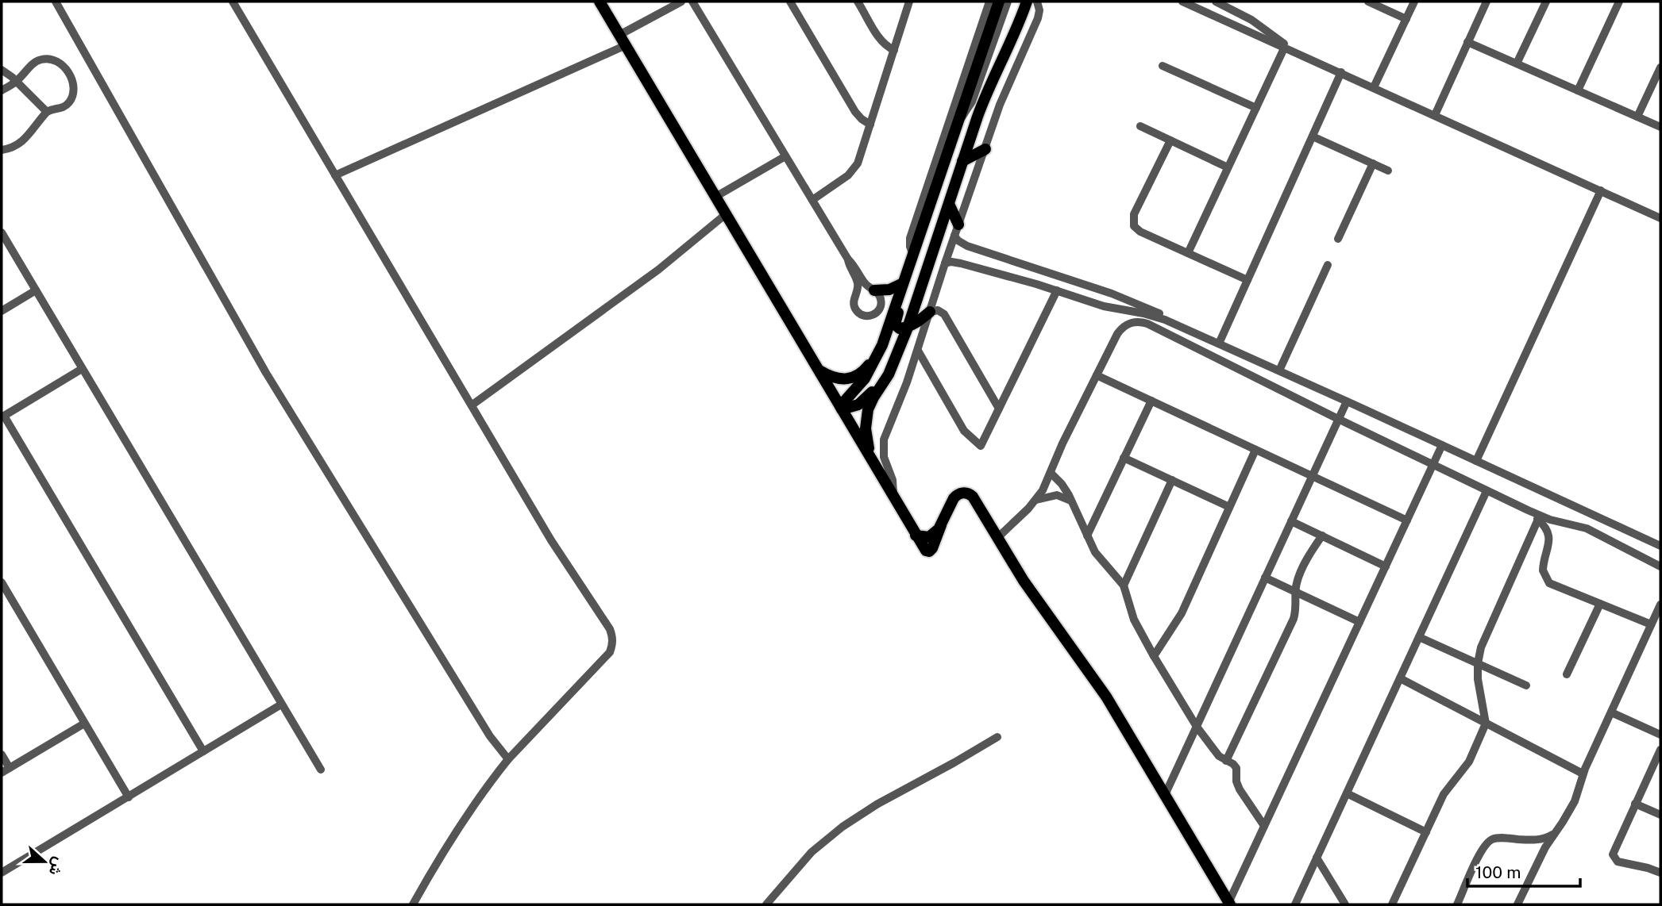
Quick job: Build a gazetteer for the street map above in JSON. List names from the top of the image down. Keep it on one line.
{"scale_bar":"100 m","north":"right"}
